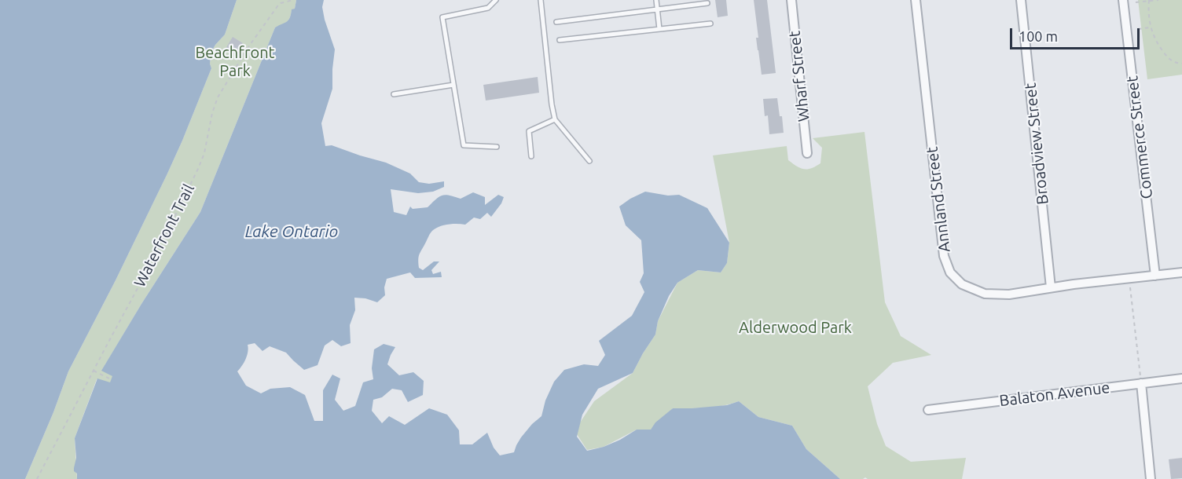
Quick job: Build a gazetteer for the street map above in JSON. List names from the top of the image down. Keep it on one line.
{"streets":{"street":["Wharf Street","Commerce Street","Broadview Street","Annland Street","Balaton Avenue"],"path":["Waterfront Trail"]},"crossings":[["Commerce Street","Annland Street"],["Broadview Street","Annland Street"]],"water":["Lake Ontario"],"parks":["Beachfront Park","Alderwood Park"],"scale_bar":"100 m"}
